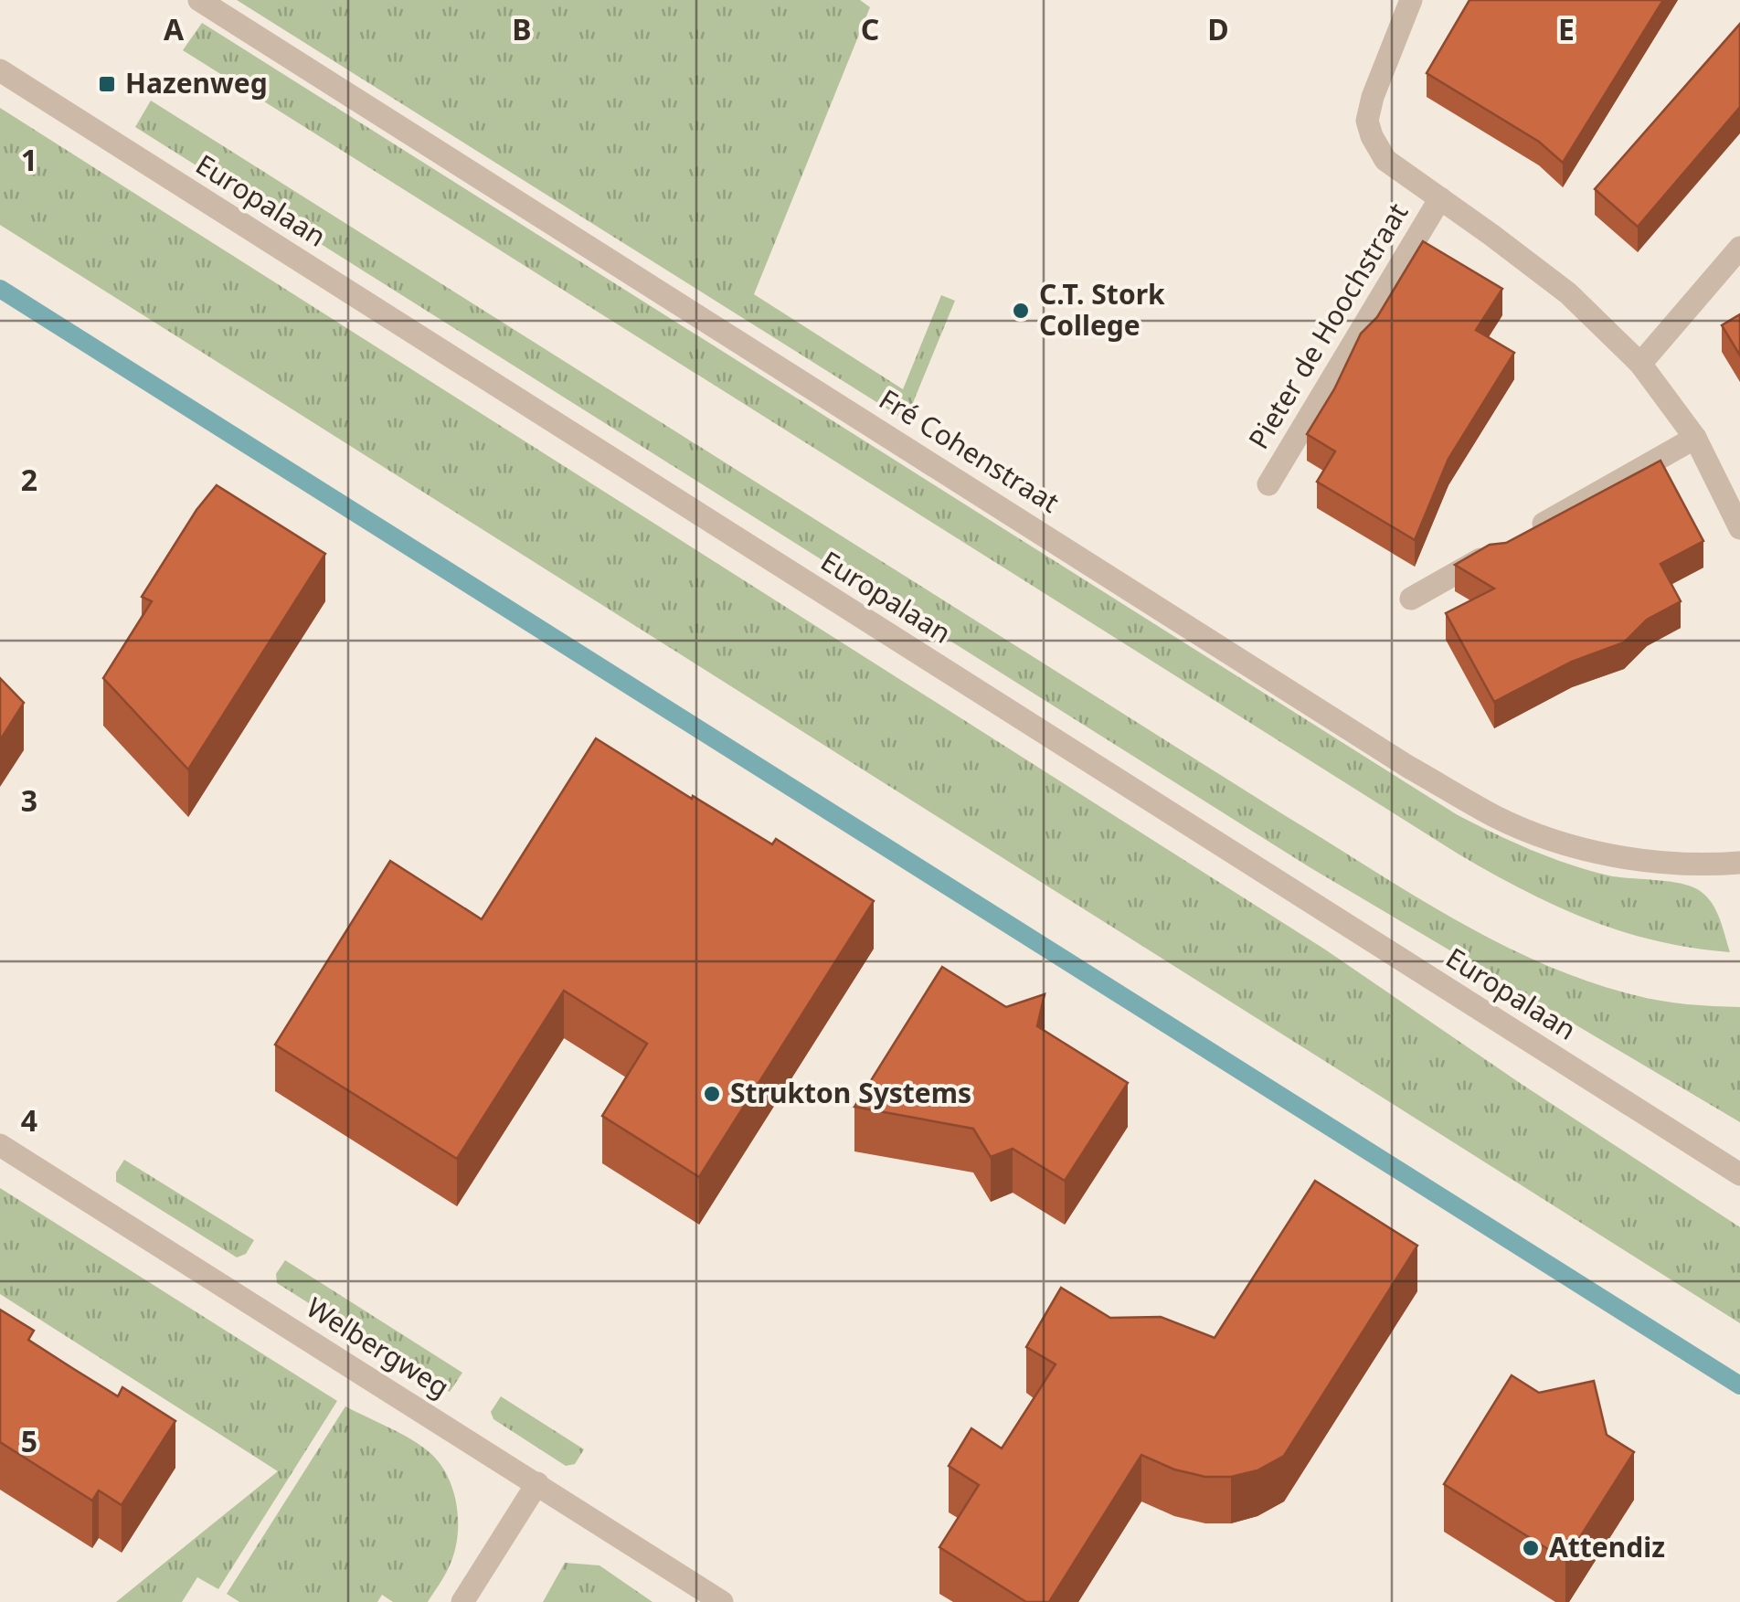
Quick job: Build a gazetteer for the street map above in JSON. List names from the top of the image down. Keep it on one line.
{"streets":{"street":["Europalaan","Pieter de Hoochstraat","Fré Cohenstraat","Welbergweg"]},"places":{"transit":["Hazenweg"],"other":["C.T. Stork College","Strukton Systems","Attendiz"]},"grid":{"columns":["A","B","C","D","E"],"rows":["1","2","3","4","5"]}}
